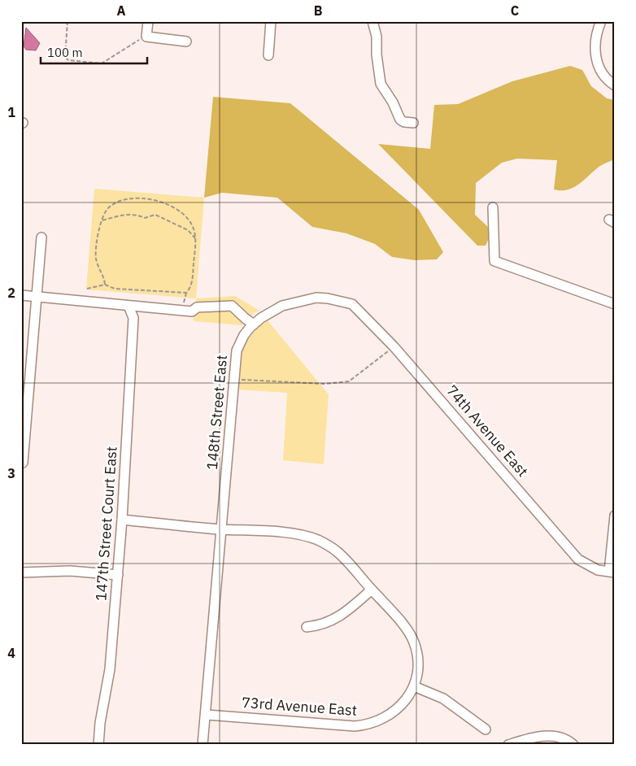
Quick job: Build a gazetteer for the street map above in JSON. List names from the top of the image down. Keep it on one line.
{"streets":{"street":["148th Street East","74th Avenue East","147th Street Court East","73rd Avenue East"]},"crossings":[["148th Street East","74th Avenue East"],["148th Street East","73rd Avenue East"]],"scale_bar":"100 m","grid":{"columns":["A","B","C"],"rows":["1","2","3","4"]}}
